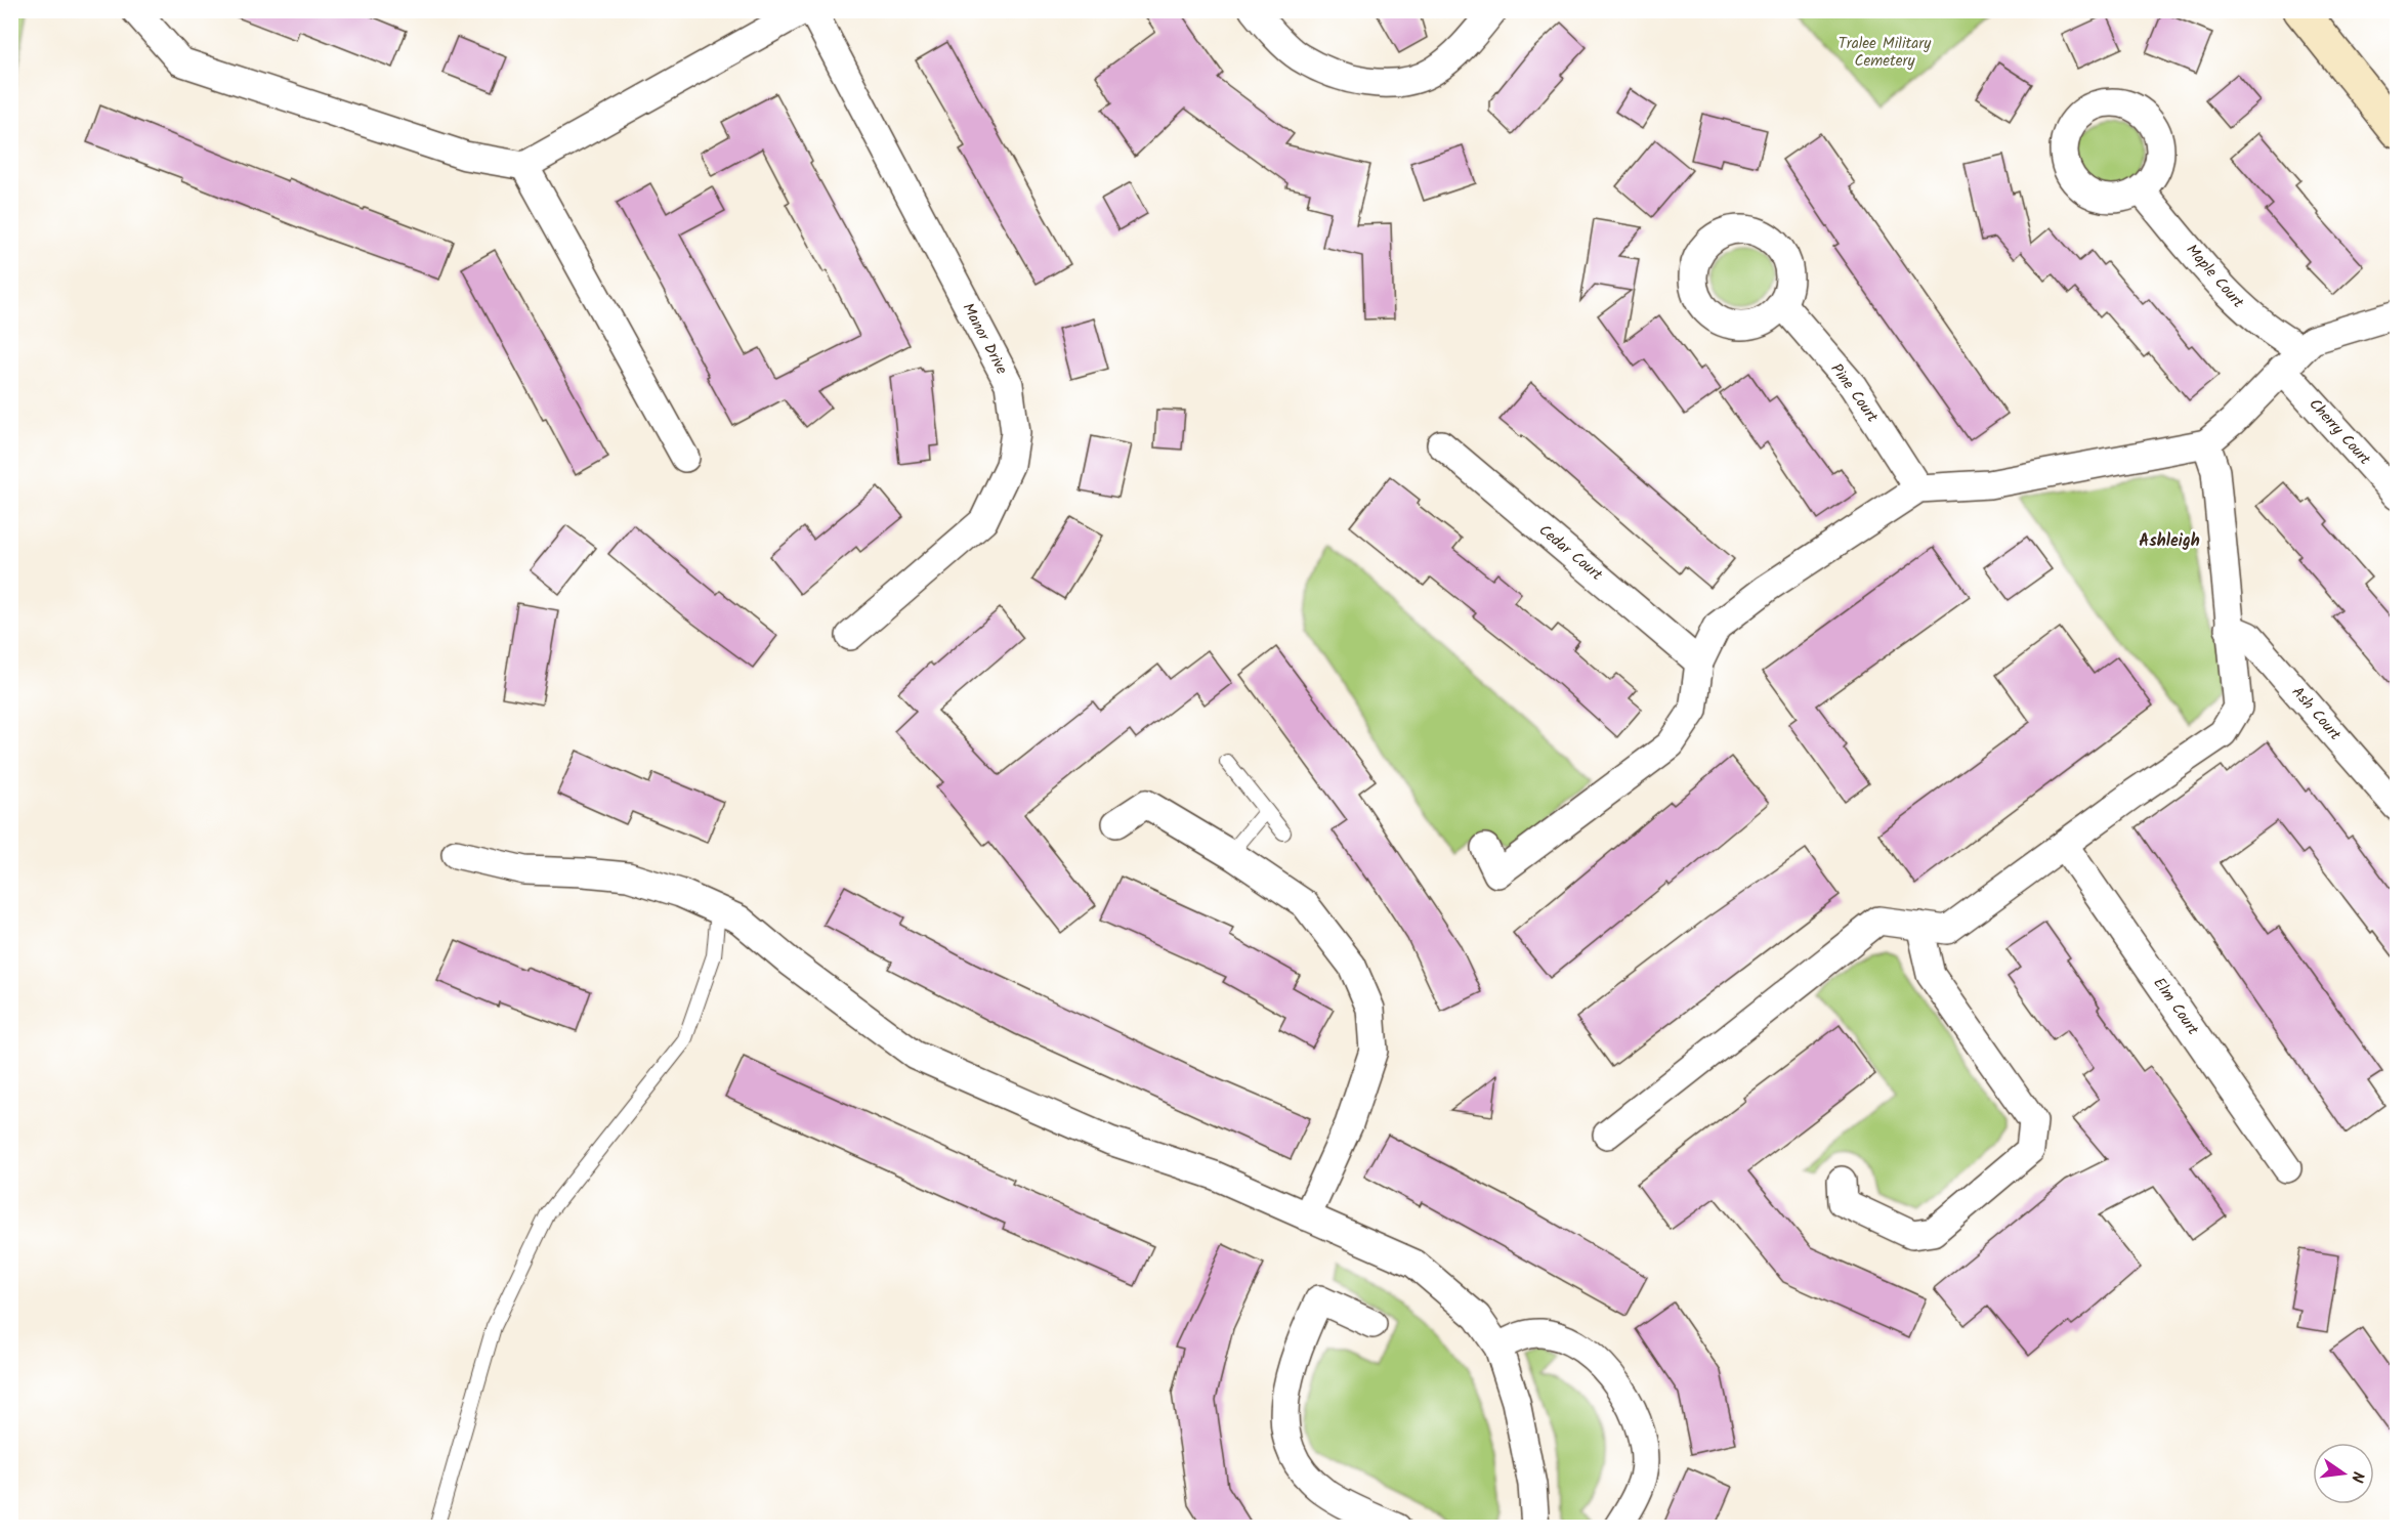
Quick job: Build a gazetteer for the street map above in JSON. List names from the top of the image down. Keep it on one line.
{"streets":{"street":["Maple Court","Manor Drive","Pine Court","Cherry Court","Cedar Court","Ash Court","Elm Court"]},"crossings":[["Maple Court","Cherry Court"]],"districts":["Ashleigh"],"parks":["Tralee Military Cemetery"],"north":"right"}
